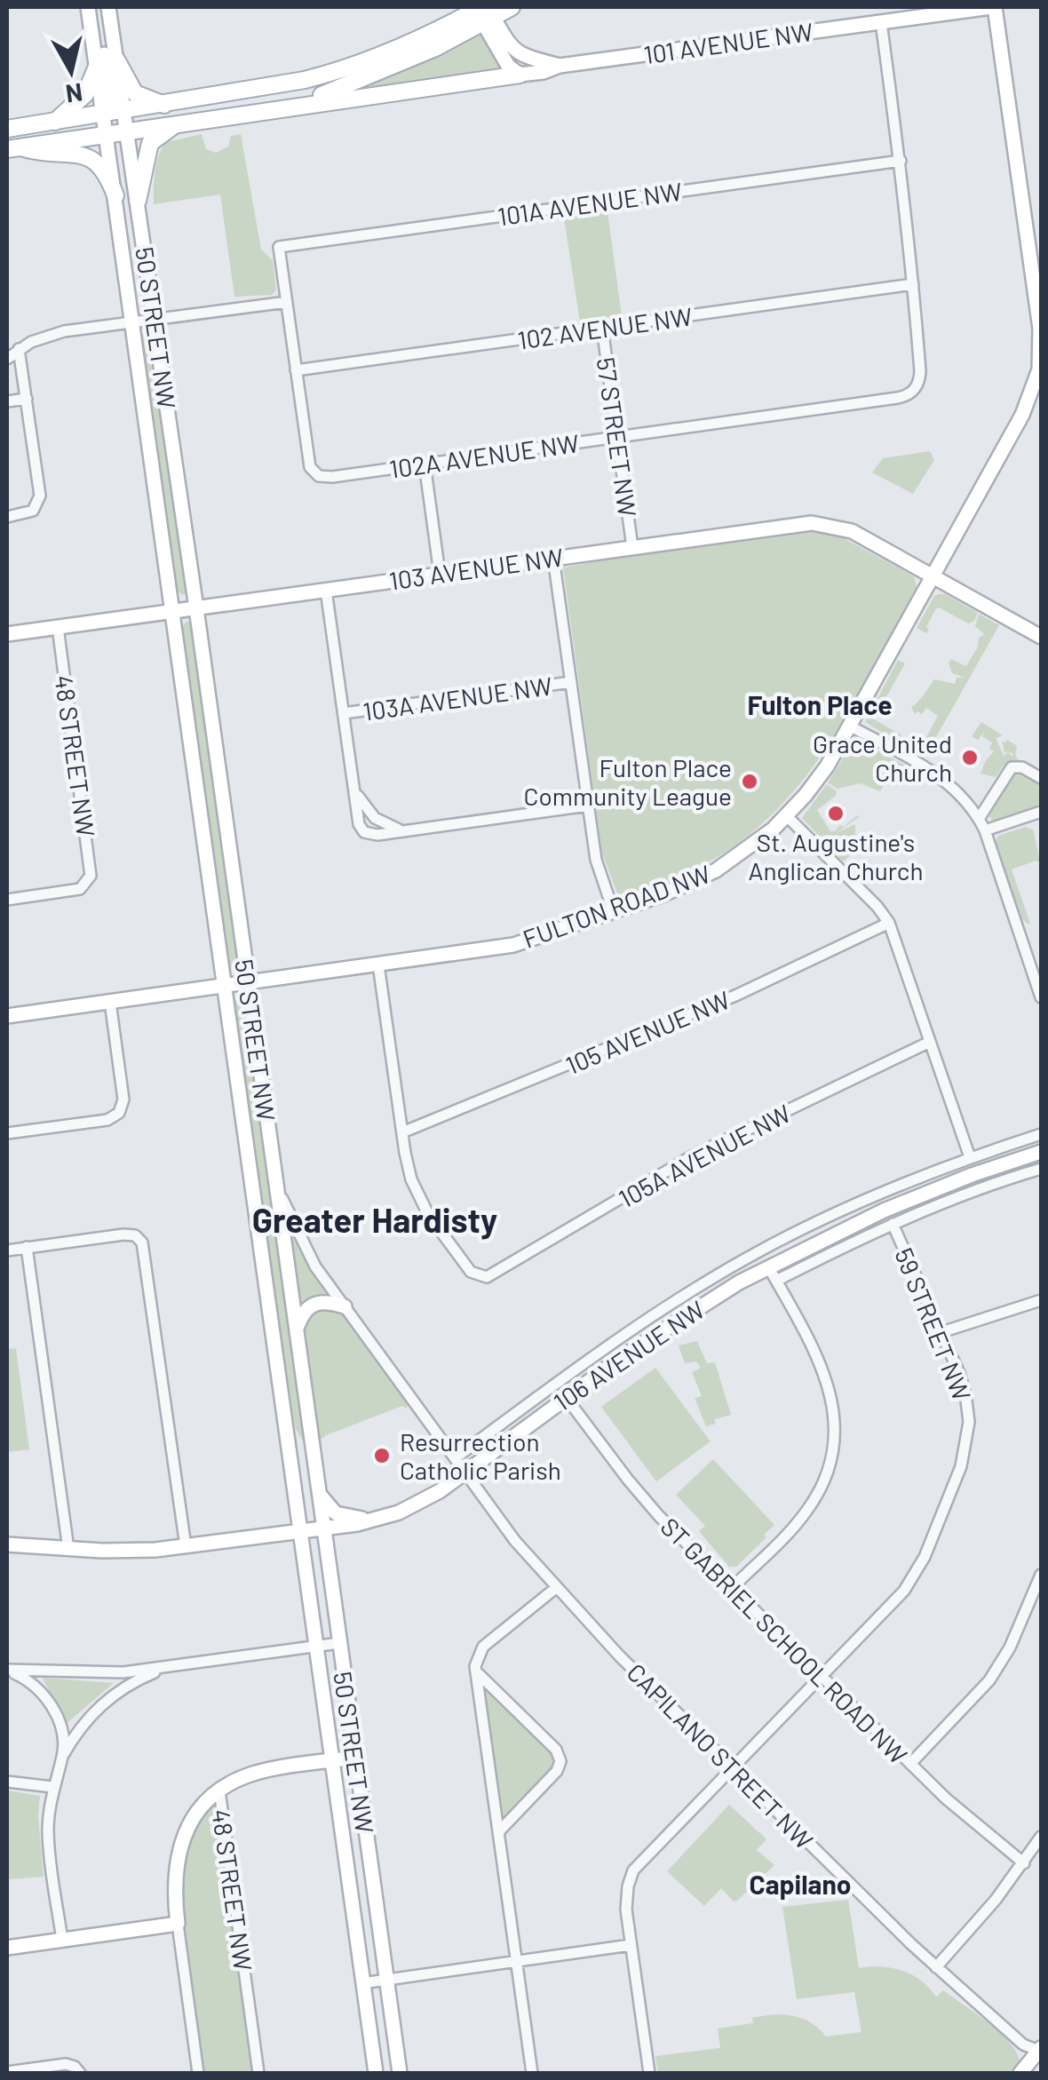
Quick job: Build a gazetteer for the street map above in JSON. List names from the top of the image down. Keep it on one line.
{"streets":{"main road":["101 AVENUE NW","50 STREET NW","103 AVENUE NW","48 STREET NW","FULTON ROAD NW","106 AVENUE NW"],"street":["101A AVENUE NW","102 AVENUE NW","57 STREET NW","102A AVENUE NW","103A AVENUE NW","105 AVENUE NW","105A AVENUE NW","59 STREET NW","ST GABRIEL SCHOOL ROAD NW","CAPILANO STREET NW"]},"crossings":[["101 AVENUE NW","FULTON ROAD NW"],["50 STREET NW","103 AVENUE NW"],["50 STREET NW","FULTON ROAD NW"],["50 STREET NW","106 AVENUE NW"],["50 STREET NW","CAPILANO STREET NW"],["102 AVENUE NW","57 STREET NW"],["102 AVENUE NW","102A AVENUE NW"],["57 STREET NW","102A AVENUE NW"],["57 STREET NW","103 AVENUE NW"],["103 AVENUE NW","48 STREET NW"],["103 AVENUE NW","FULTON ROAD NW"],["105 AVENUE NW","105A AVENUE NW"],["59 STREET NW","ST GABRIEL SCHOOL ROAD NW"],["59 STREET NW","CAPILANO STREET NW"],["106 AVENUE NW","ST GABRIEL SCHOOL ROAD NW"],["106 AVENUE NW","CAPILANO STREET NW"]],"districts":["Fulton Place","Greater Hardisty","Capilano"],"places":["Grace United Church","Fulton Place Community League","St. Augustine's Anglican Church","Resurrection Catholic Parish"],"north":"bottom"}
